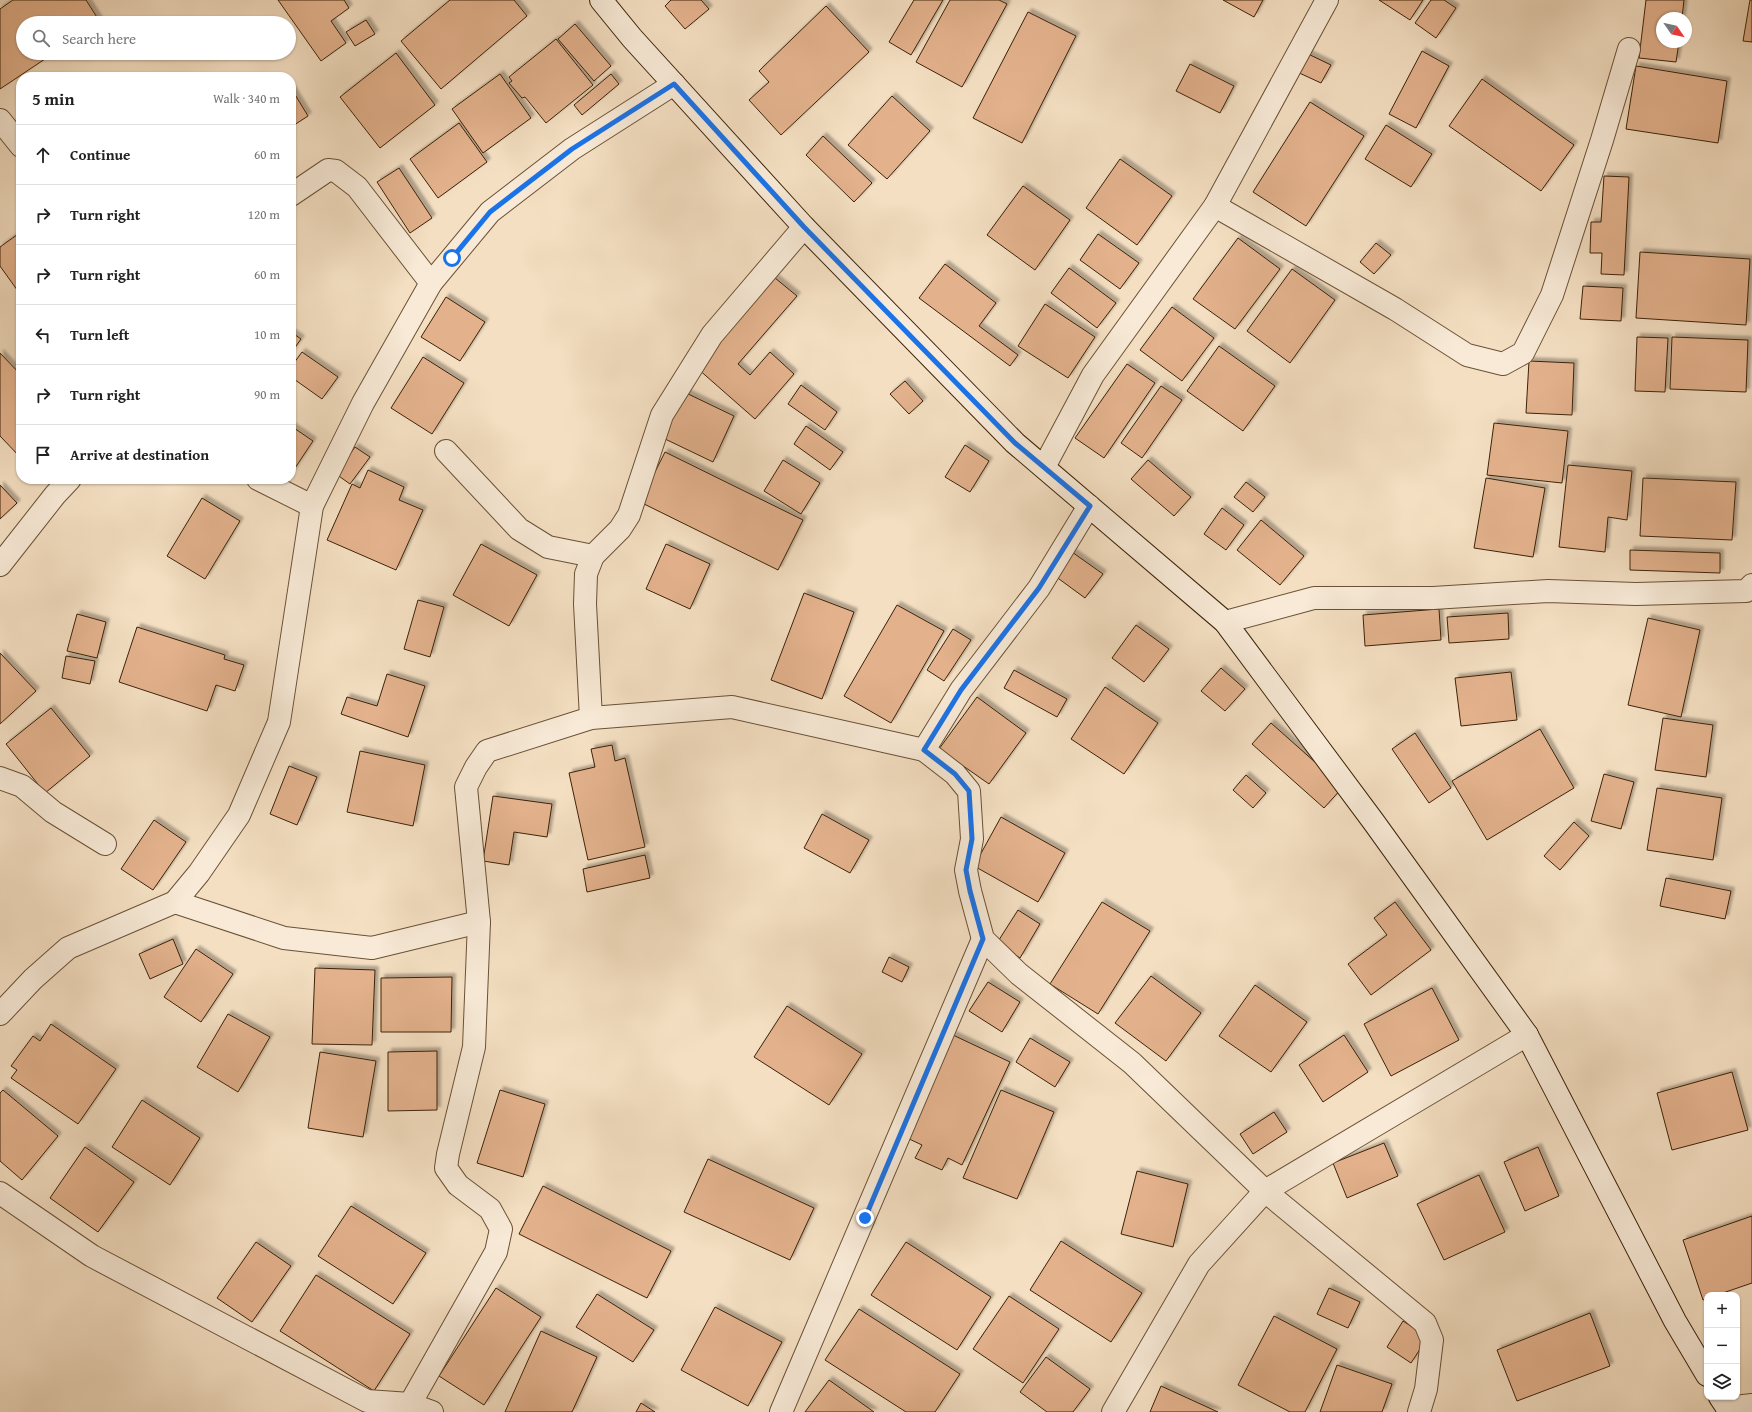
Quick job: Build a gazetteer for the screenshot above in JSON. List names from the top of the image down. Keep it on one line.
{"north":"bottom right","page":{"search":"Search here","heading":["5 min","Walk · 340 m"],"list":[["Continue","60 m"],["Turn right","120 m"],["Turn right","60 m"],["Turn left","10 m"],["Turn right","90 m"],"Arrive at destination"],"map_buttons":["+","−"]}}
